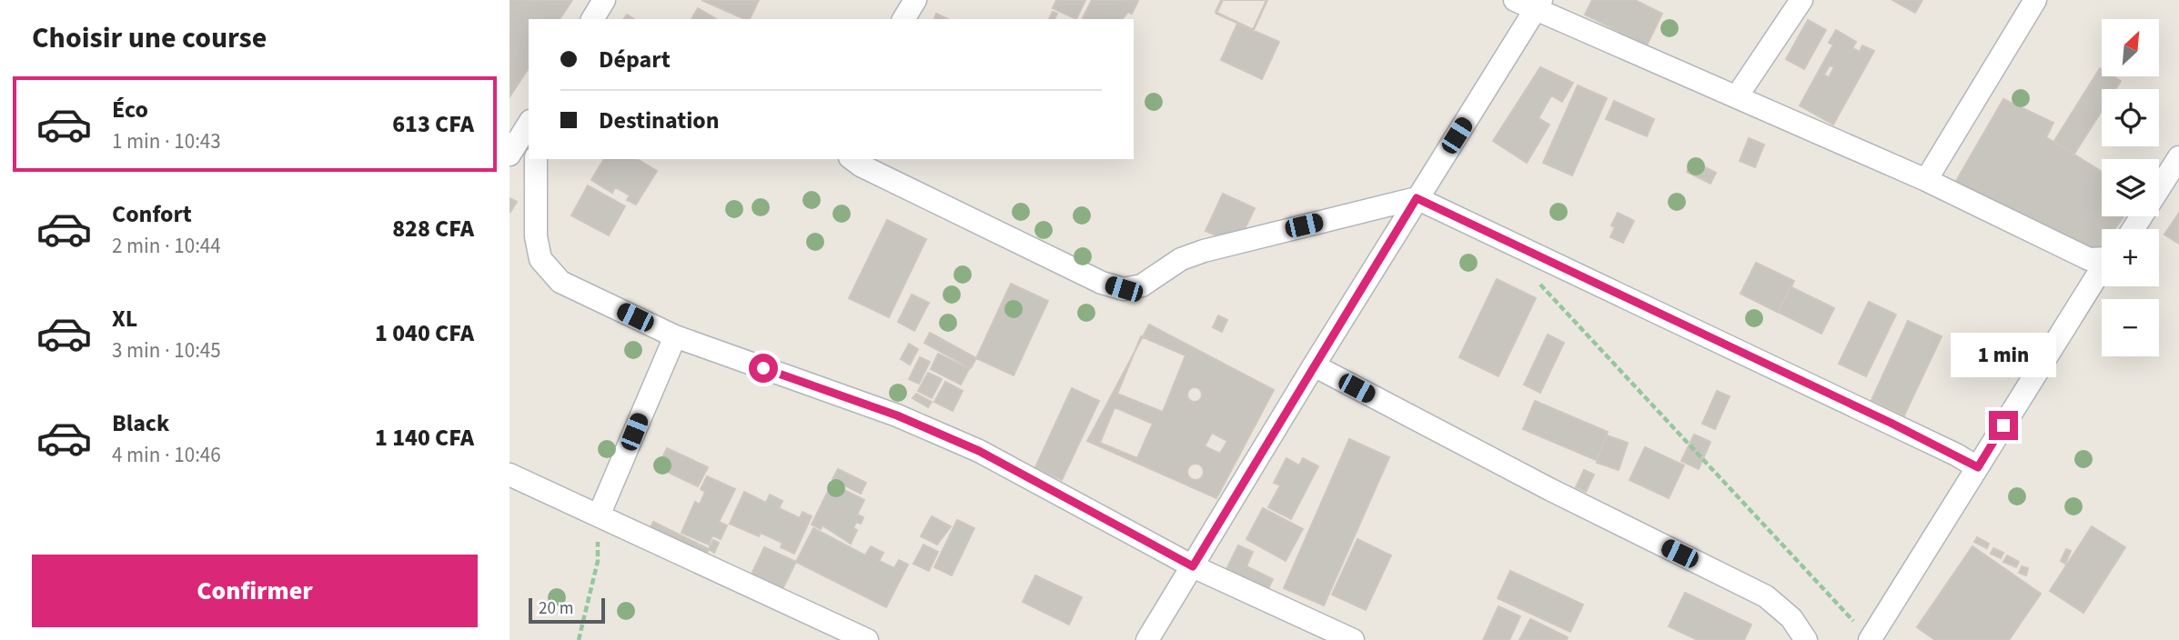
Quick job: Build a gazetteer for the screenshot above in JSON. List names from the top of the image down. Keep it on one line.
{"scale_bar":"20 m","north":"top right","page":{"heading":"Choisir une course","map_buttons":["+","−"],"banner":["Départ","Destination"],"list":[{"name":"Éco","note":"1 min · 10:43","value":"613 CFA"},{"name":"Confort","note":"2 min · 10:44","value":"828 CFA"},{"name":"XL","note":"3 min · 10:45","value":"1 040 CFA"},{"name":"Black","note":"4 min · 10:46","value":"1 140 CFA"}],"bubble":"1 min","buttons":"Confirmer","scale":"20 m"}}
